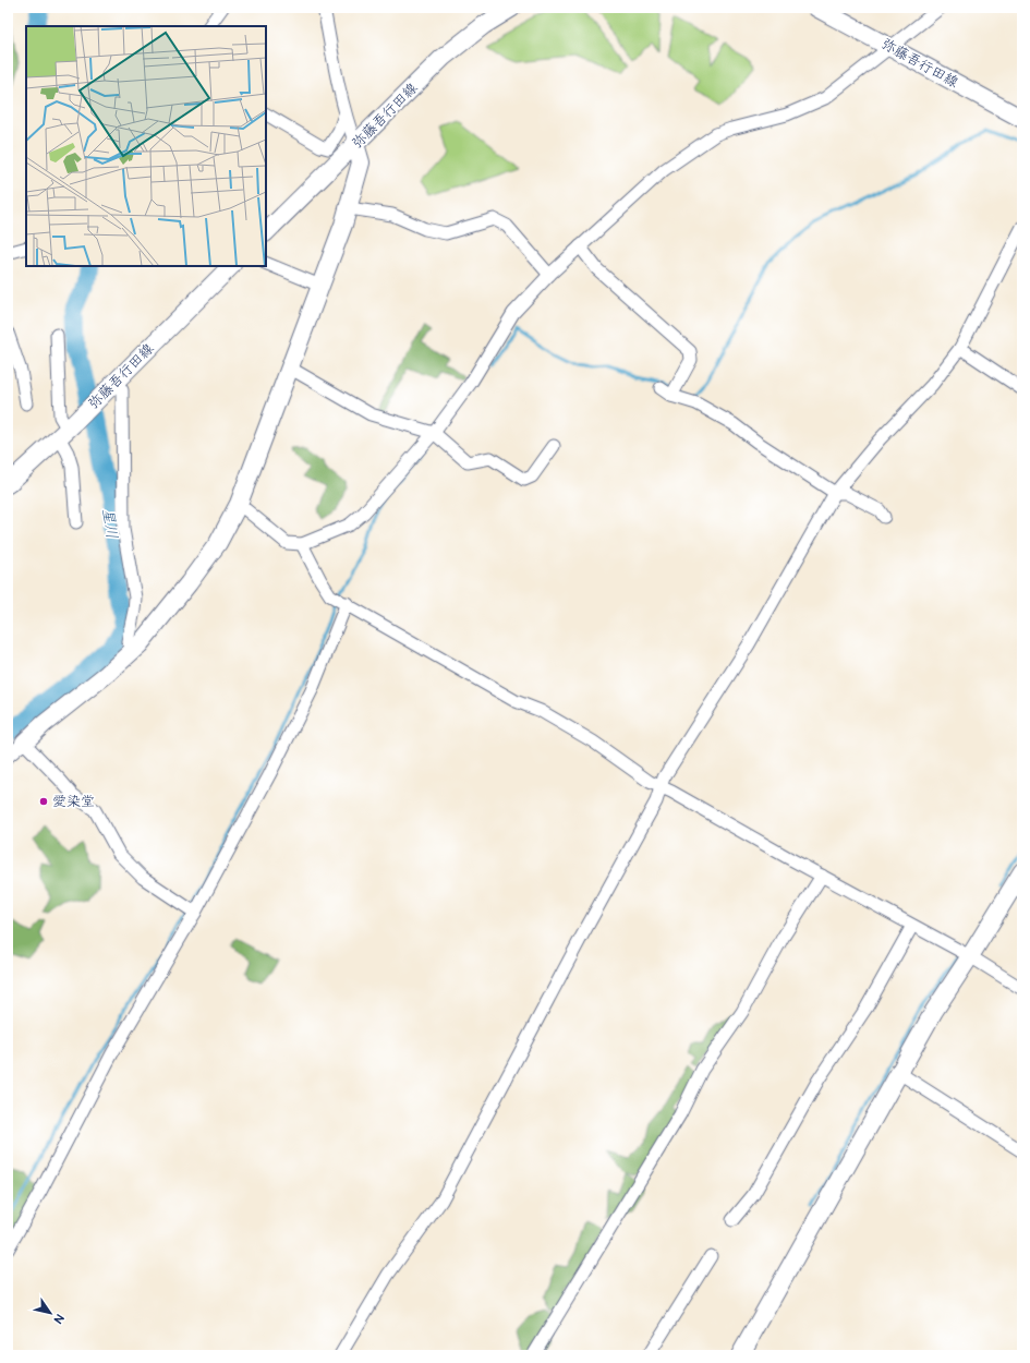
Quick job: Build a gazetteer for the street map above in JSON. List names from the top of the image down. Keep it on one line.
{"streets":{"street":["弥藤吾行田線"]},"water":["星川"],"places":["愛染堂"],"north":"bottom right"}
